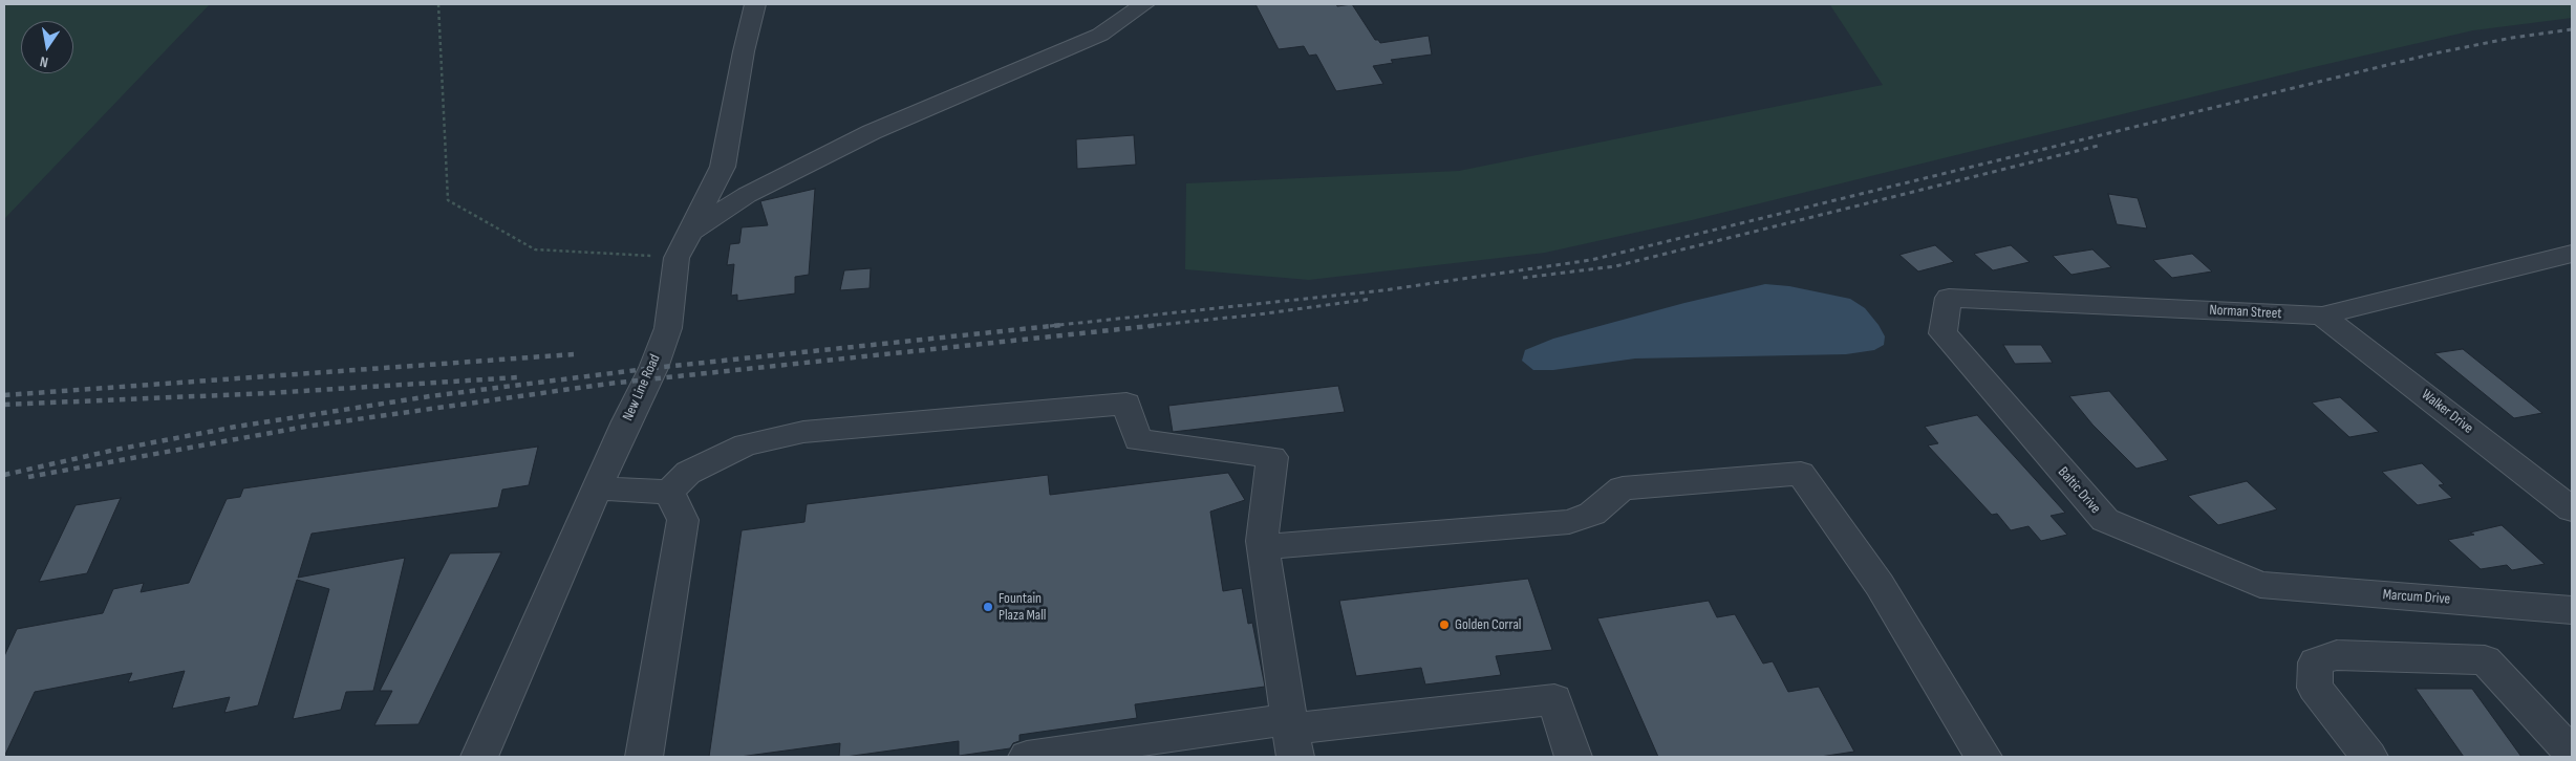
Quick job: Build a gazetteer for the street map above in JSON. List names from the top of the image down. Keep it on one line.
{"streets":{"street":["Norman Street","New Line Road","Walker Drive","Baltic Drive","Marcum Drive"]},"crossings":[["Norman Street","Walker Drive"],["Norman Street","Baltic Drive"],["Baltic Drive","Marcum Drive"]],"places":["Fountain Plaza Mall","Golden Corral"],"north":"bottom"}
